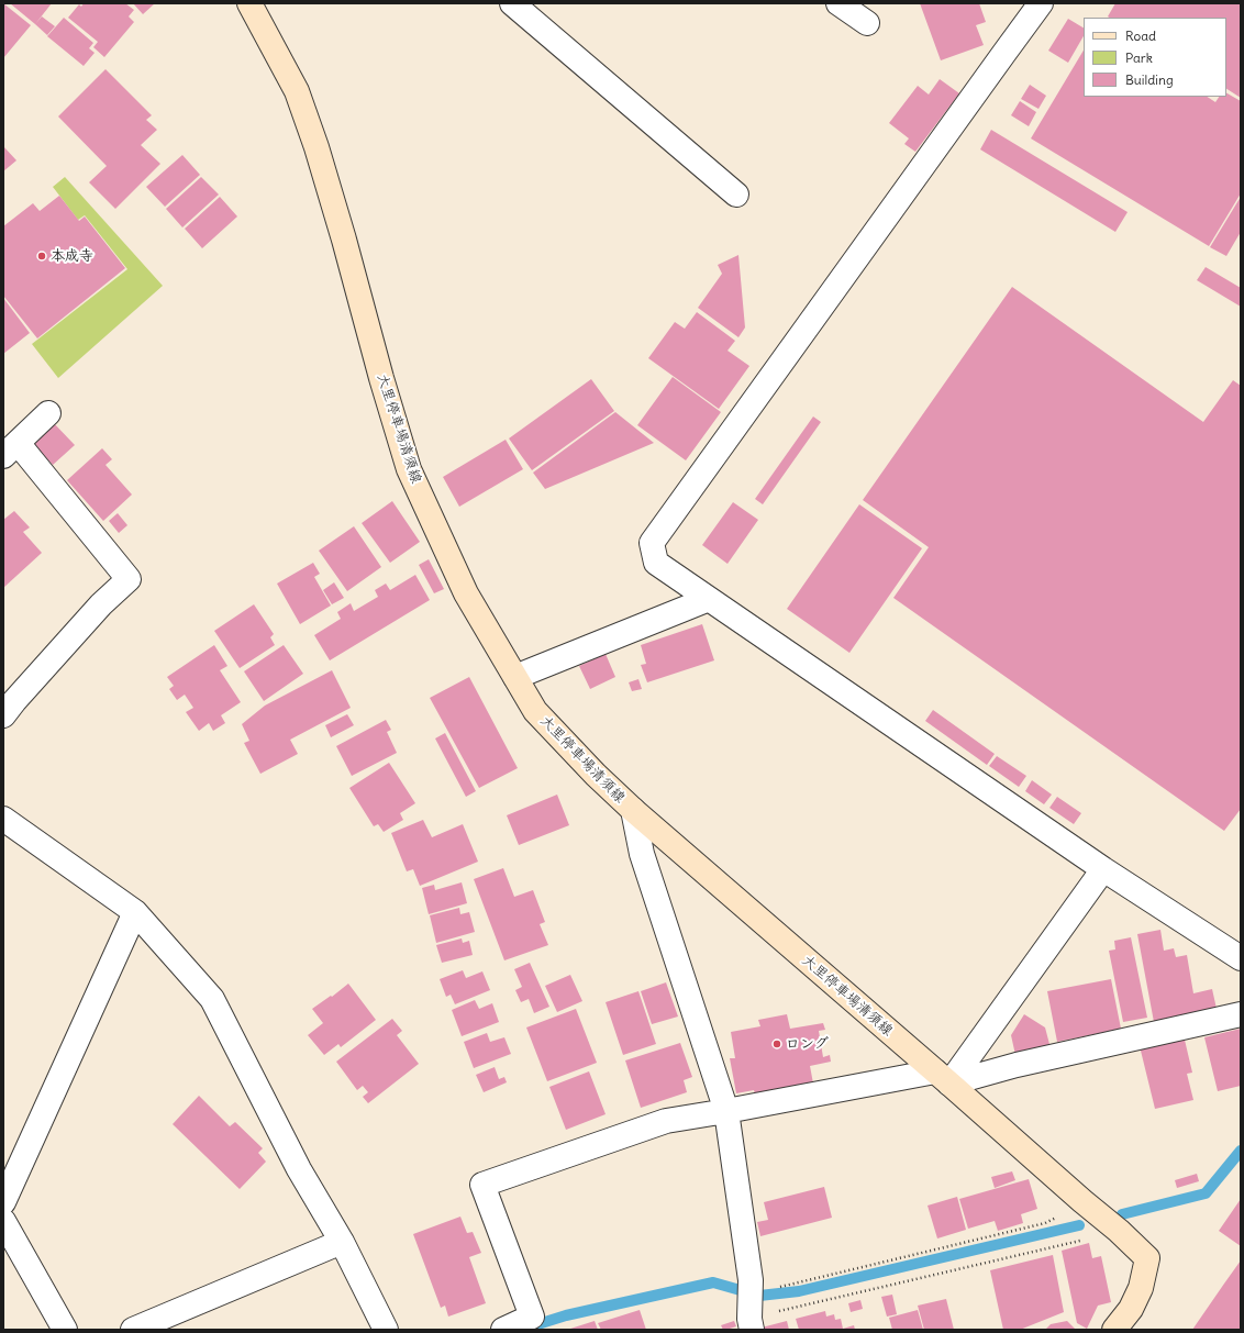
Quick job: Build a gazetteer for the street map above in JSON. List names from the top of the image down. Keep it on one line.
{"streets":{"main road":["大里停車場清須線"]},"places":["本成寺","ロング"],"legend":["Road","Park","Building"]}
